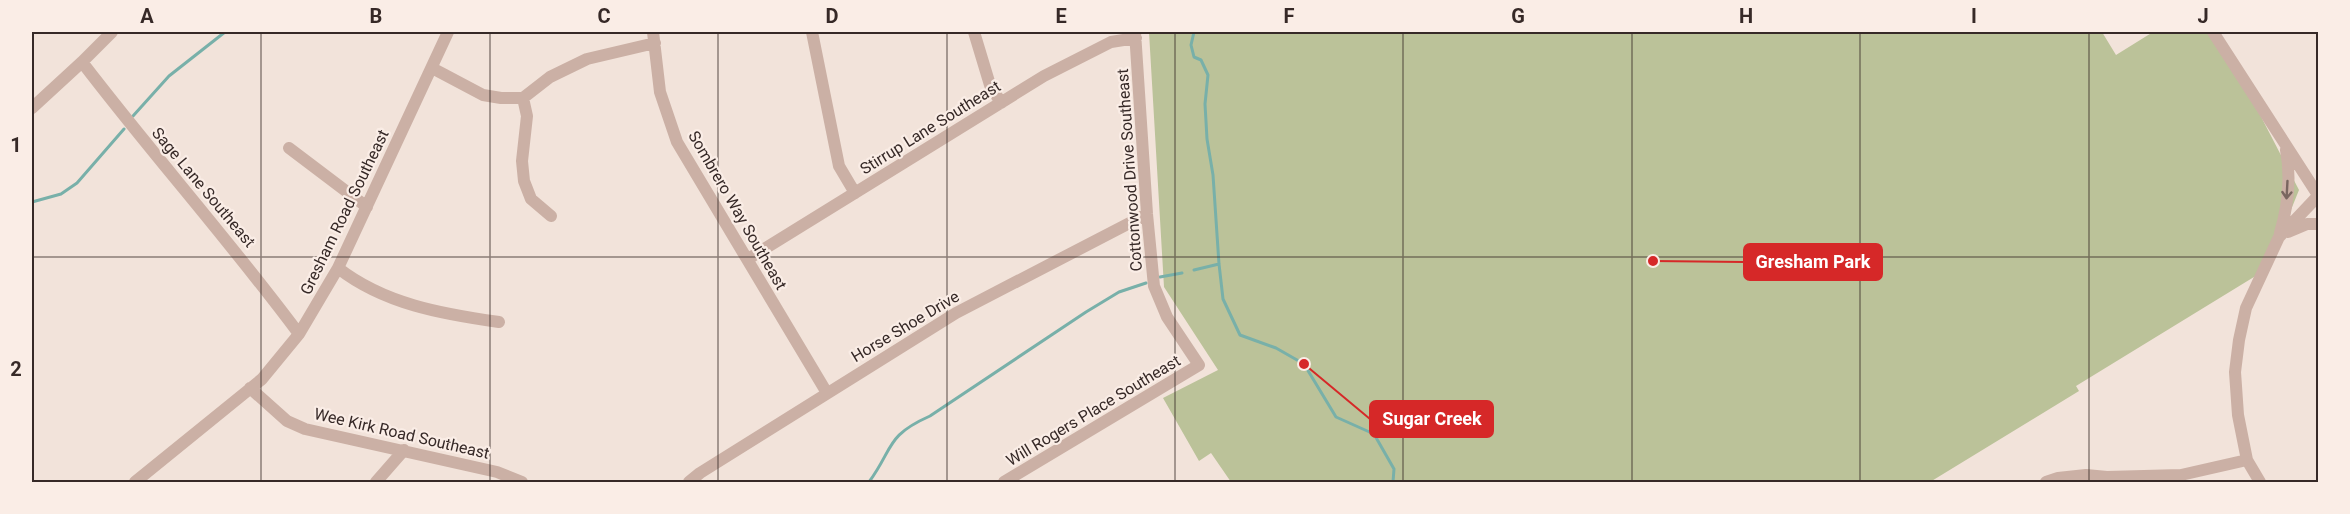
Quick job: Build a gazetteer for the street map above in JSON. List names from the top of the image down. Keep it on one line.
{"streets":{"street":["Stirrup Lane Southeast","Cottonwood Drive Southeast","Sage Lane Southeast","Sombrero Way Southeast","Gresham Road Southeast","Horse Shoe Drive","Will Rogers Place Southeast","Wee Kirk Road Southeast"]},"crossings":[["Stirrup Lane Southeast","Cottonwood Drive Southeast"],["Stirrup Lane Southeast","Sombrero Way Southeast"],["Cottonwood Drive Southeast","Horse Shoe Drive"],["Cottonwood Drive Southeast","Will Rogers Place Southeast"],["Sage Lane Southeast","Gresham Road Southeast"],["Sombrero Way Southeast","Horse Shoe Drive"],["Gresham Road Southeast","Wee Kirk Road Southeast"]],"places":["Gresham Park","Sugar Creek"],"grid":{"columns":["A","B","C","D","E","F","G","H","I","J"],"rows":["1","2"]}}
